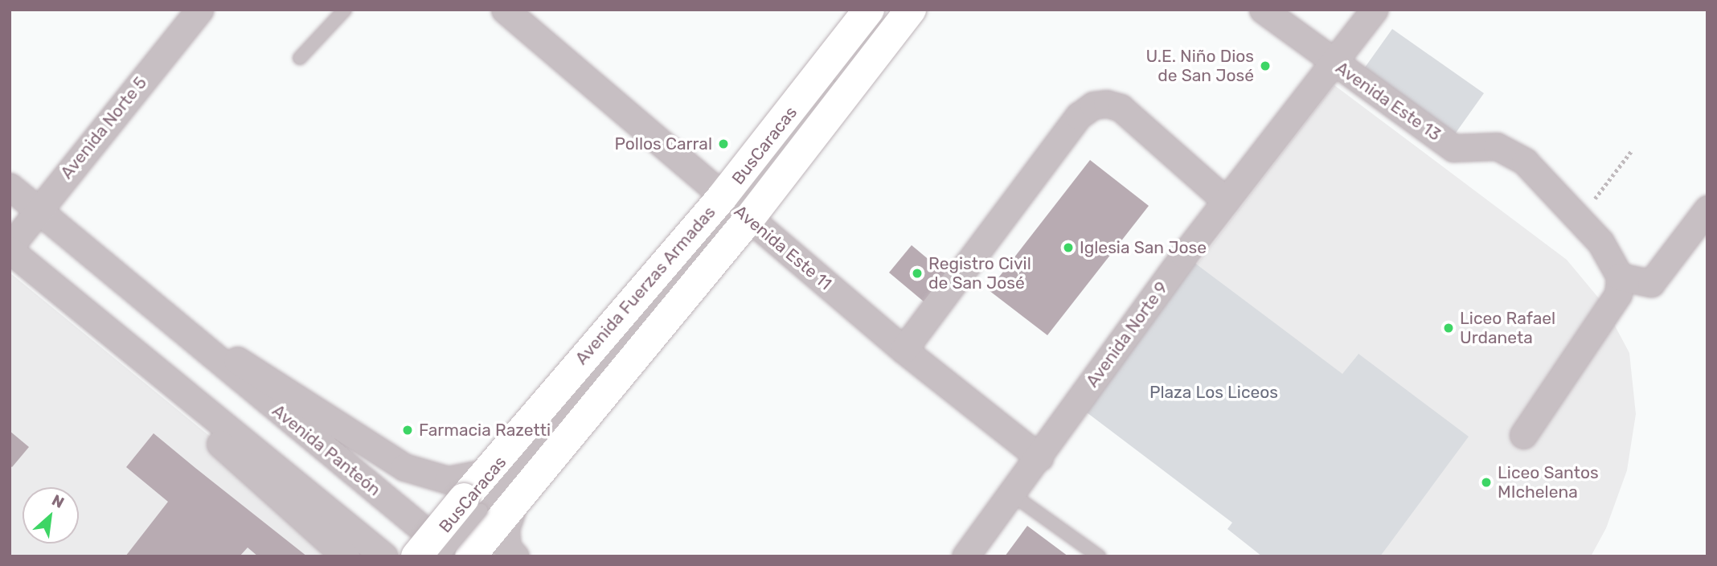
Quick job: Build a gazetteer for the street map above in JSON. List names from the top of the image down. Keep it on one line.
{"streets":{"main road":["Avenida Fuerzas Armadas"],"street":["Avenida Este 13","Avenida Norte 5","Avenida Este 11","Avenida Norte 9","Avenida Panteón"],"lane":["BusCaracas"]},"crossings":[["Avenida Este 13","Avenida Norte 9"],["Avenida Norte 5","Avenida Panteón"],["BusCaracas","Avenida Este 11"],["BusCaracas","Avenida Fuerzas Armadas"],["Avenida Este 11","Avenida Fuerzas Armadas"],["Avenida Este 11","Avenida Norte 9"],["Avenida Fuerzas Armadas","Avenida Panteón"]],"parks":["Plaza Los Liceos"],"places":["U.E. Niño Dios de San José","Pollos Carral","Iglesia San Jose","Registro Civil de San José","Liceo Rafael Urdaneta","Farmacia Razetti","Liceo Santos MIchelena"],"north":"top right"}
